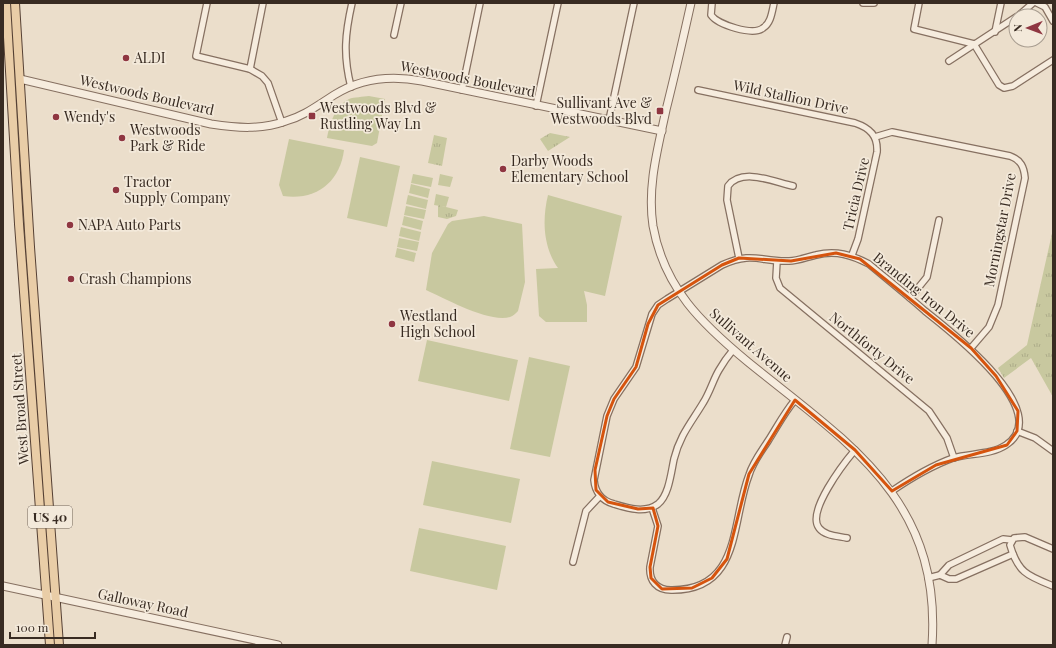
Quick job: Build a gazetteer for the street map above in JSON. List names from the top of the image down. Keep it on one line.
{"streets":{"main road":["West Broad Street","US 40"],"street":["Westwoods Boulevard","Wild Stallion Drive","Tricia Drive","Morningstar Drive","Branding Iron Drive","Sullivant Avenue","Northforty Drive","Galloway Road"]},"crossings":[["Westwoods Boulevard","Sullivant Avenue"],["Westwoods Boulevard","West Broad Street"],["Wild Stallion Drive","Tricia Drive"],["Wild Stallion Drive","Morningstar Drive"],["Tricia Drive","Morningstar Drive"],["Tricia Drive","Branding Iron Drive"],["Morningstar Drive","Branding Iron Drive"],["Branding Iron Drive","Sullivant Avenue"],["Branding Iron Drive","Northforty Drive"],["West Broad Street","Galloway Road"]],"places":{"other":["ALDI","Wendy's","Westwoods Park & Ride","Darby Woods Elementary School","Tractor Supply Company","NAPA Auto Parts","Crash Champions","Westland High School"],"transit":["Sullivant Ave & Westwoods Blvd","Westwoods Blvd & Rustling Way Ln"]},"scale_bar":"100 m","north":"left"}
